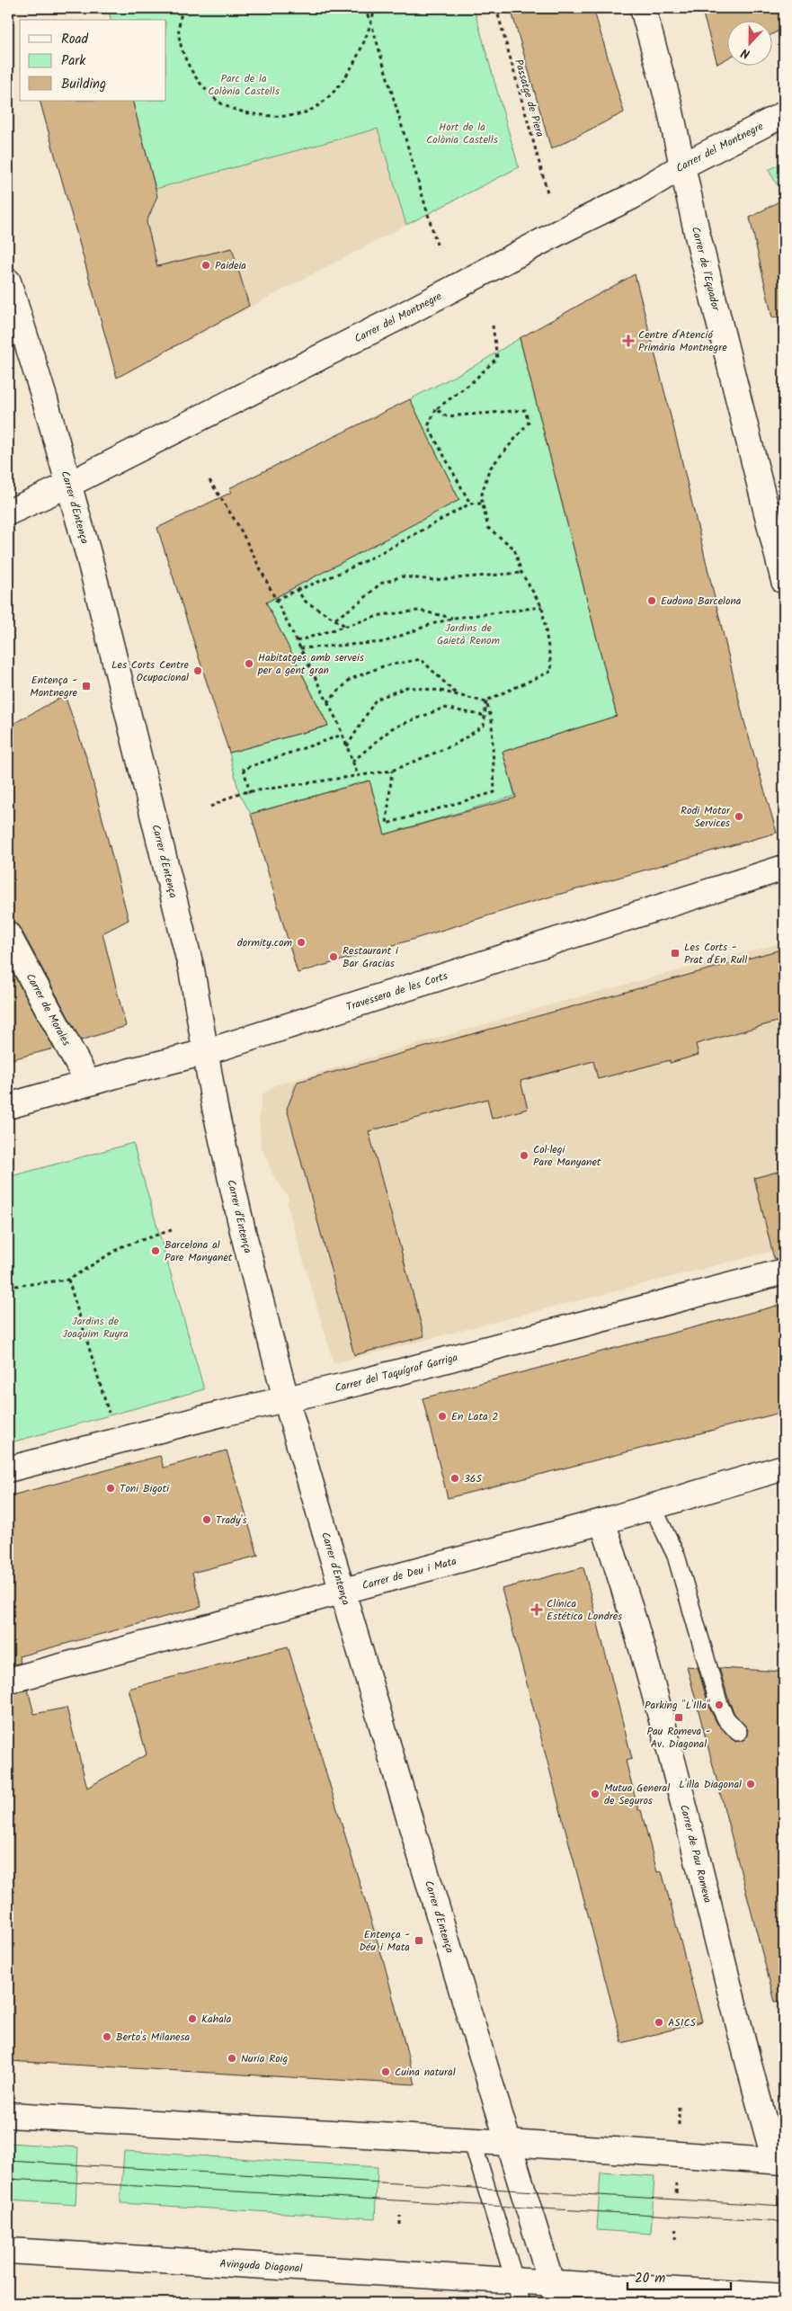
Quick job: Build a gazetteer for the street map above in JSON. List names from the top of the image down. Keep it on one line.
{"streets":{"main road":["Carrer del Montnegre","Carrer de l'Equador","Carrer d'Entença","Travessera de les Corts","Carrer de Morales","Carrer del Taquígraf Garriga","Carrer de Deu i Mata","Carrer de Pau Romeva","Avinguda Diagonal"],"path":["Passatge de Piera"]},"crossings":[["Carrer del Montnegre","Carrer de l'Equador"],["Carrer del Montnegre","Carrer d'Entença"],["Carrer d'Entença","Travessera de les Corts"],["Carrer d'Entença","Carrer del Taquígraf Garriga"],["Carrer d'Entença","Carrer de Deu i Mata"],["Travessera de les Corts","Carrer de Morales"],["Carrer de Deu i Mata","Carrer de Pau Romeva"]],"parks":["Parc de la Colònia Castells","Hort de la Colònia Castells","Jardins de Gaietà Renom","Jardins de Joaquim Ruyra"],"places":{"other":["Paideia","Eudona Barcelona","Habitatges amb serveis per a gent gran","Les Corts Centre Ocupacional","Rodi Motor Services","dormity.com","Restaurant i Bar Gracias","Col·legi Pare Manyanet","Barcelona al Pare Manyanet","En Lata 2","365","Toni Bigoti","Trady's","Parking \"L'Illa\"","L'illa Diagonal","Mutua General de Seguros","Kahala","ASICS","Berto's Milanesa","Nuria Roig","Cuina natural"],"health":["Centre d'Atenció Primària Montnegre","Clínica Estética Londres"],"transit":["Entença - Montnegre","Les Corts - Prat d'En Rull","Pau Romeva - Av. Diagonal","Entença - Déu i Mata"]},"legend":["Road","Park","Building"],"scale_bar":"20 m","north":"bottom"}
